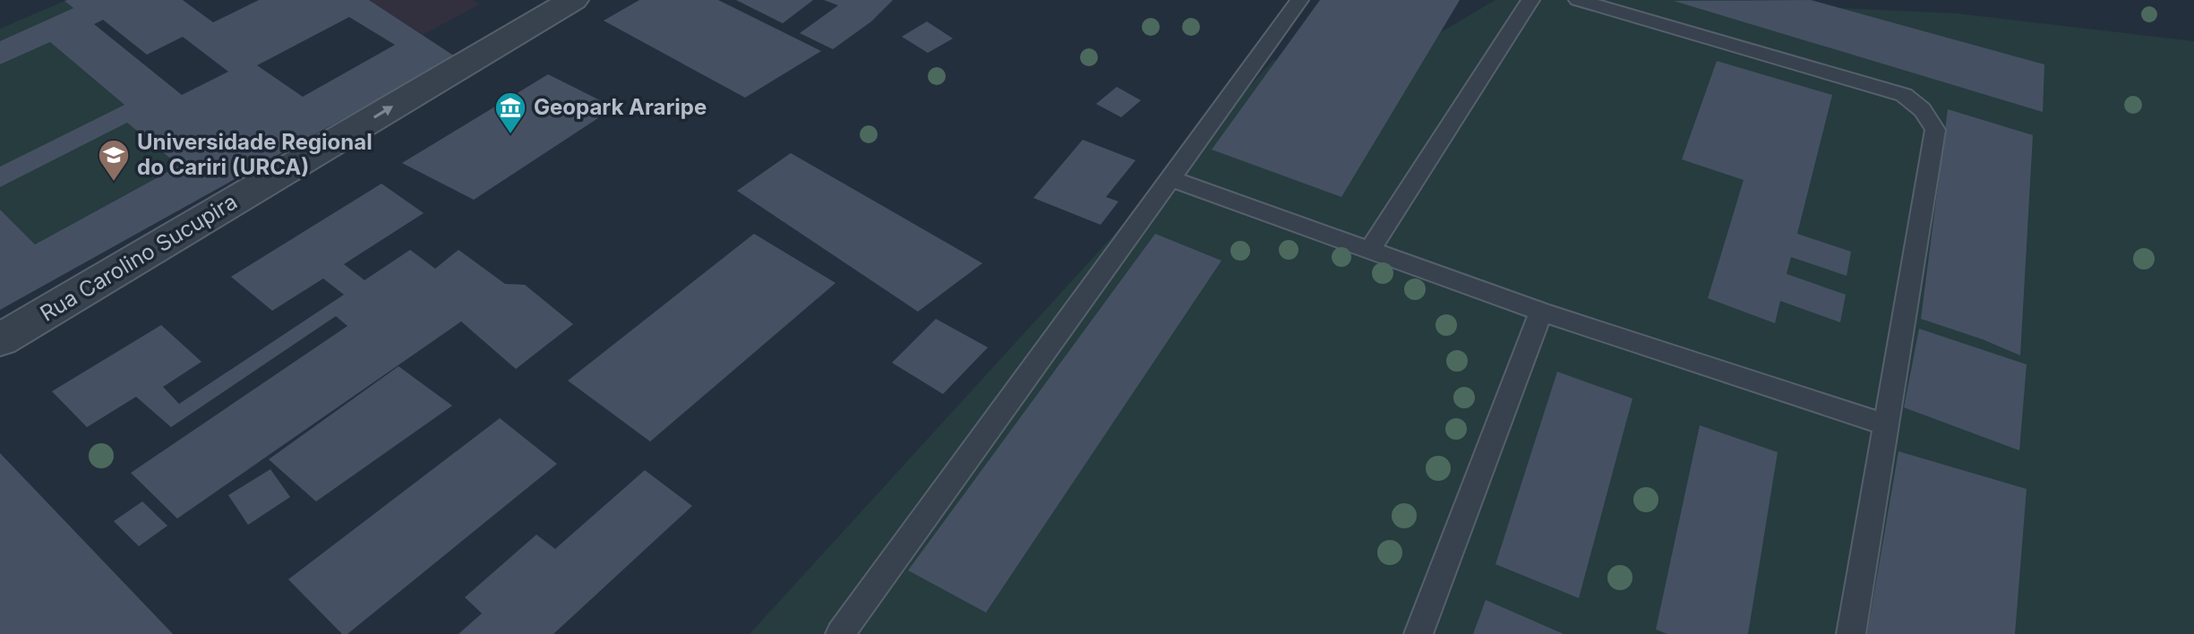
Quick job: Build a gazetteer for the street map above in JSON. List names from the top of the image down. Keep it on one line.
{"streets":{"street":["Rua Carolino Sucupira"]},"one_way":["Rua Carolino Sucupira"],"places":{"museum":["Geopark Araripe"],"school or university":["Universidade Regional do Cariri (URCA)"]}}
